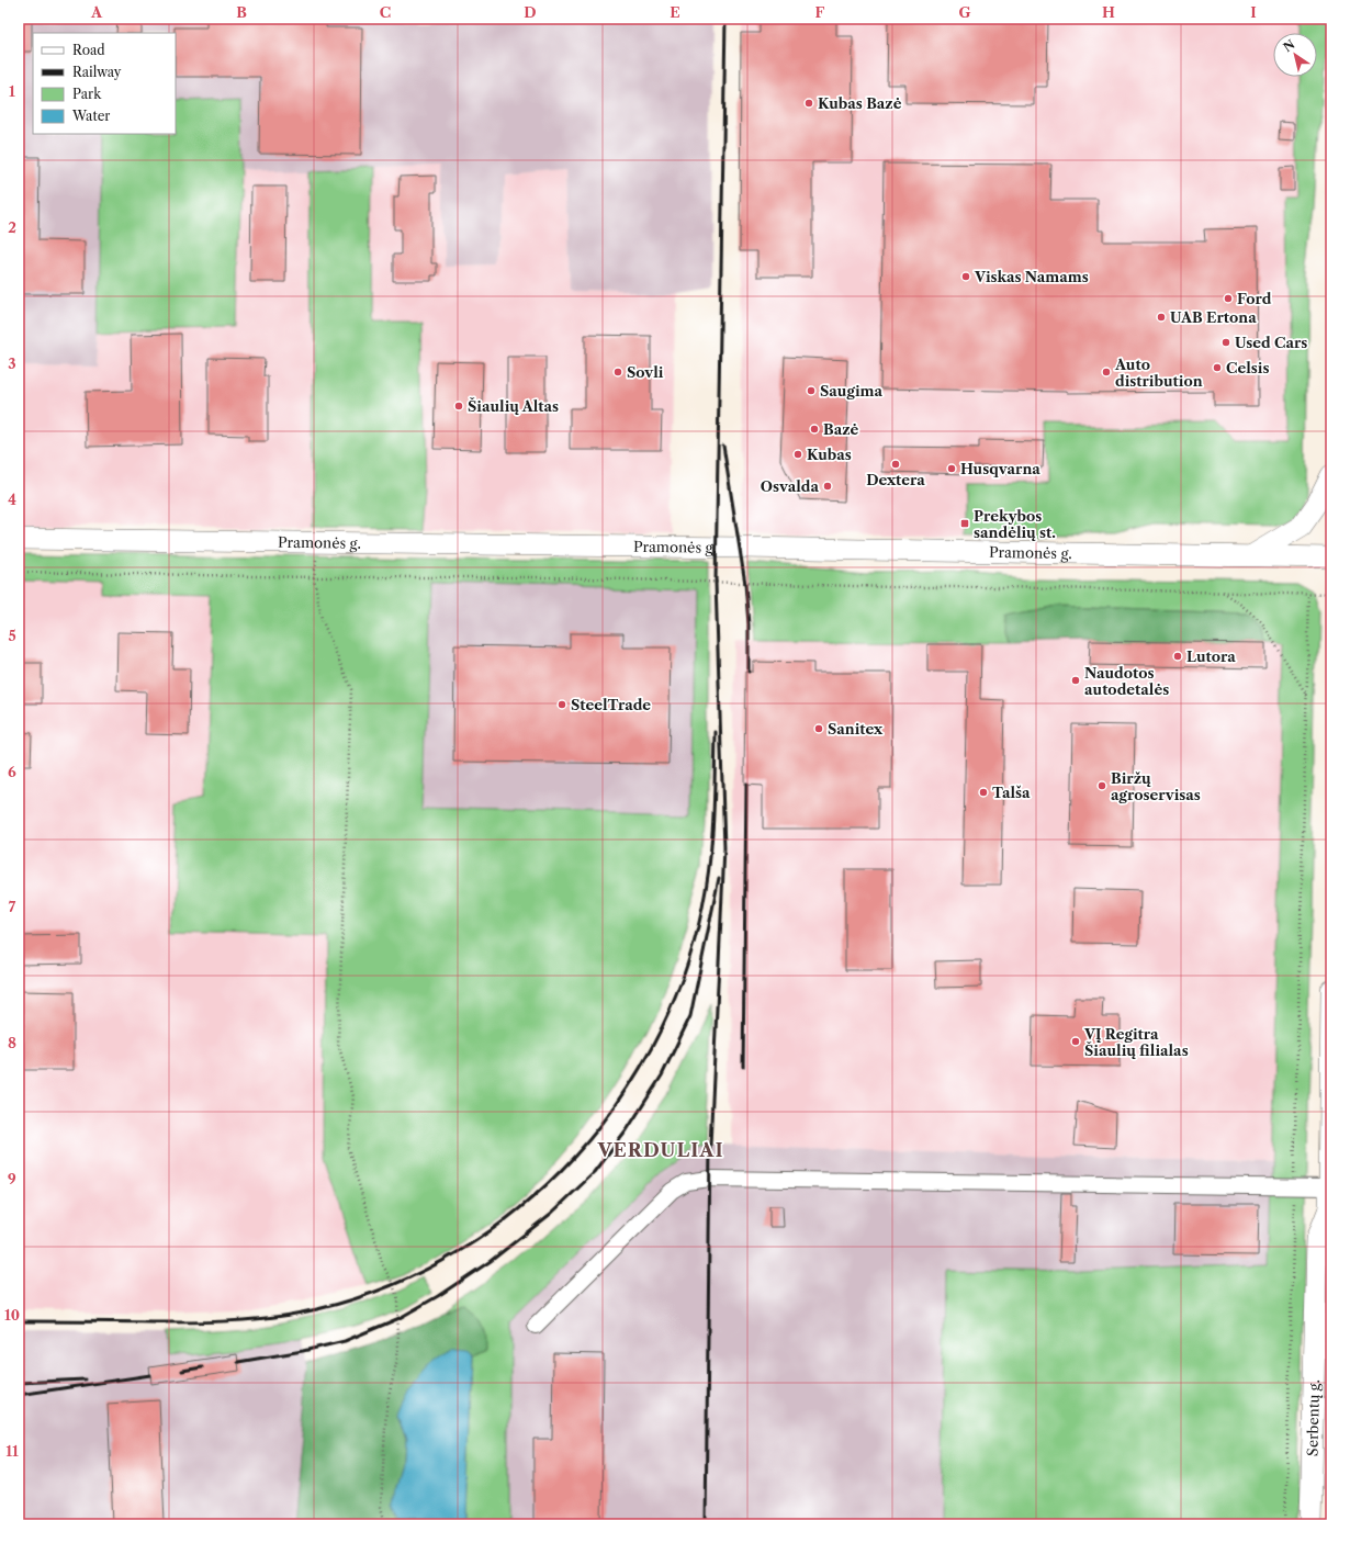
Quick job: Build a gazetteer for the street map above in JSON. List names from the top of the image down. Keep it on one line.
{"streets":{"main road":["Pramonės g.","Serbentų g."]},"districts":["VERDULIAI"],"places":{"other":["Kubas Bazė","Viskas Namams","Ford","UAB Ertona","Used Cars","Celsis","Sovli","Auto distribution","Saugima","Šiaulių Altas","Bazė","Kubas","Dextera","Husqvarna","Osvalda","Lutora","Naudotos autodetalės","SteelTrade","Sanitex","Biržų agroservisas","Talša","VĮ Regitra Šiaulių filialas"],"transit":["Prekybos sandėlių st."]},"legend":["Road","Railway","Park","Water"],"north":"top left","grid":{"columns":["A","B","C","D","E","F","G","H","I"],"rows":["1","2","3","4","5","6","7","8","9","10","11"]}}
